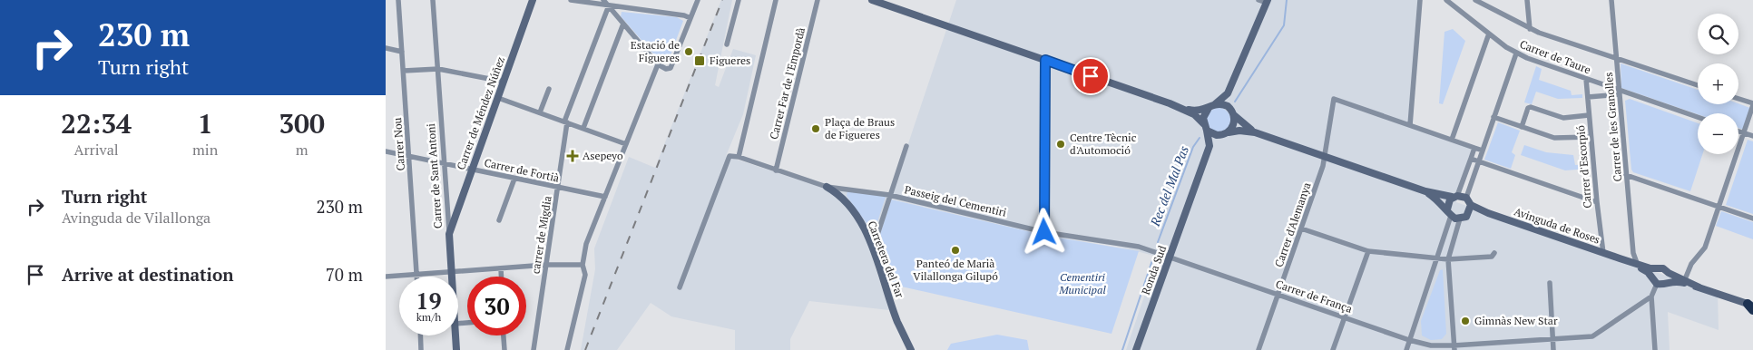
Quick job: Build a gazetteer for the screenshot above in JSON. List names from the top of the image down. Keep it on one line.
{"streets":{"main road":["Carrer de Méndez Núñez","Carrer de Sant Antoni","Avinguda de Roses","Carretera del Far","Ronda Sud"],"street":["Carrer de Taure","Carrer Far de l'Empordà","Carrer de les Granolles","Carrer Nou","Carrer d'Escorpió","Carrer de Fortià","Passeig del Cementiri","Carrer d'Alemanya","carrer de Migdia","Carrer de França"]},"crossings":[["Carrer de Taure","Carrer de les Granolles"],["Carrer de Taure","Carrer d'Escorpió"],["Carrer Far de l'Empordà","Passeig del Cementiri"],["Carrer de Méndez Núñez","Carrer de Fortià"],["Carrer de Méndez Núñez","Carrer de Sant Antoni"],["Carrer Nou","Carrer de Fortià"],["Carrer d'Escorpió","Avinguda de Roses"],["Carrer de Fortià","Carrer de Sant Antoni"],["Carrer de Fortià","carrer de Migdia"],["Passeig del Cementiri","Carretera del Far"],["Passeig del Cementiri","Ronda Sud"],["Passeig del Cementiri","Carrer de França"],["Carrer d'Alemanya","Carrer de França"],["Ronda Sud","Carrer de França"]],"water":["Rec del Mal Pas"],"parks":["Cementiri Municipal"],"places":{"other":["Estació de Figueres","Plaça de Braus de Figueres","Centre Tècnic d'Automoció","Panteó de Marià Vilallonga Gilupó","Gimnàs New Star"],"transit":["Figueres"],"health":["Asepeyo"]},"page":{"turn":["230 m","Turn right"],"map_buttons":["+","−"],"eta":["22:34","Arrival","1","min","300","m"],"list":[{"name":"Turn right","note":"Avinguda de Vilallonga","value":"230 m"},{"name":"Arrive at destination","value":"70 m"}],"speed":"19 km/h","limit":"30"}}
